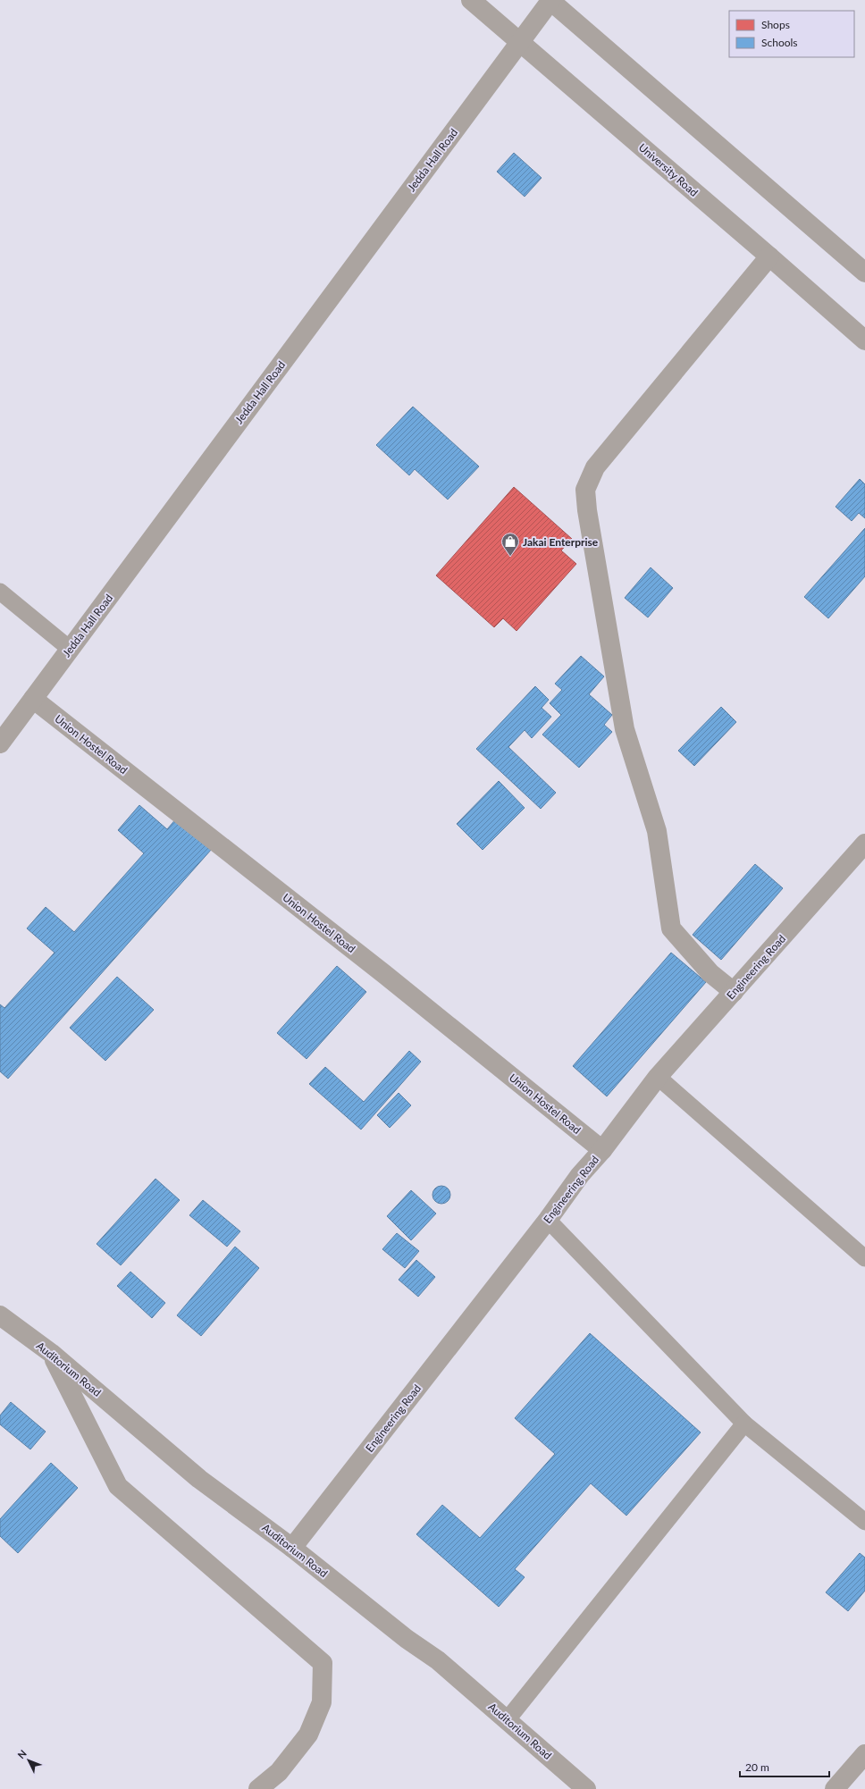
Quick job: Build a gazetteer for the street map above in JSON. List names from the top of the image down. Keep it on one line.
{"streets":{"street":["Jedda Hall Road","University Road","Union Hostel Road","Engineering Road","Auditorium Road"]},"crossings":[["Jedda Hall Road","University Road"],["Jedda Hall Road","Union Hostel Road"],["Union Hostel Road","Engineering Road"],["Engineering Road","Auditorium Road"]],"places":{"shop":["Jakai Enterprise"]},"legend":["Shops","Schools"],"scale_bar":"20 m","north":"top left"}
